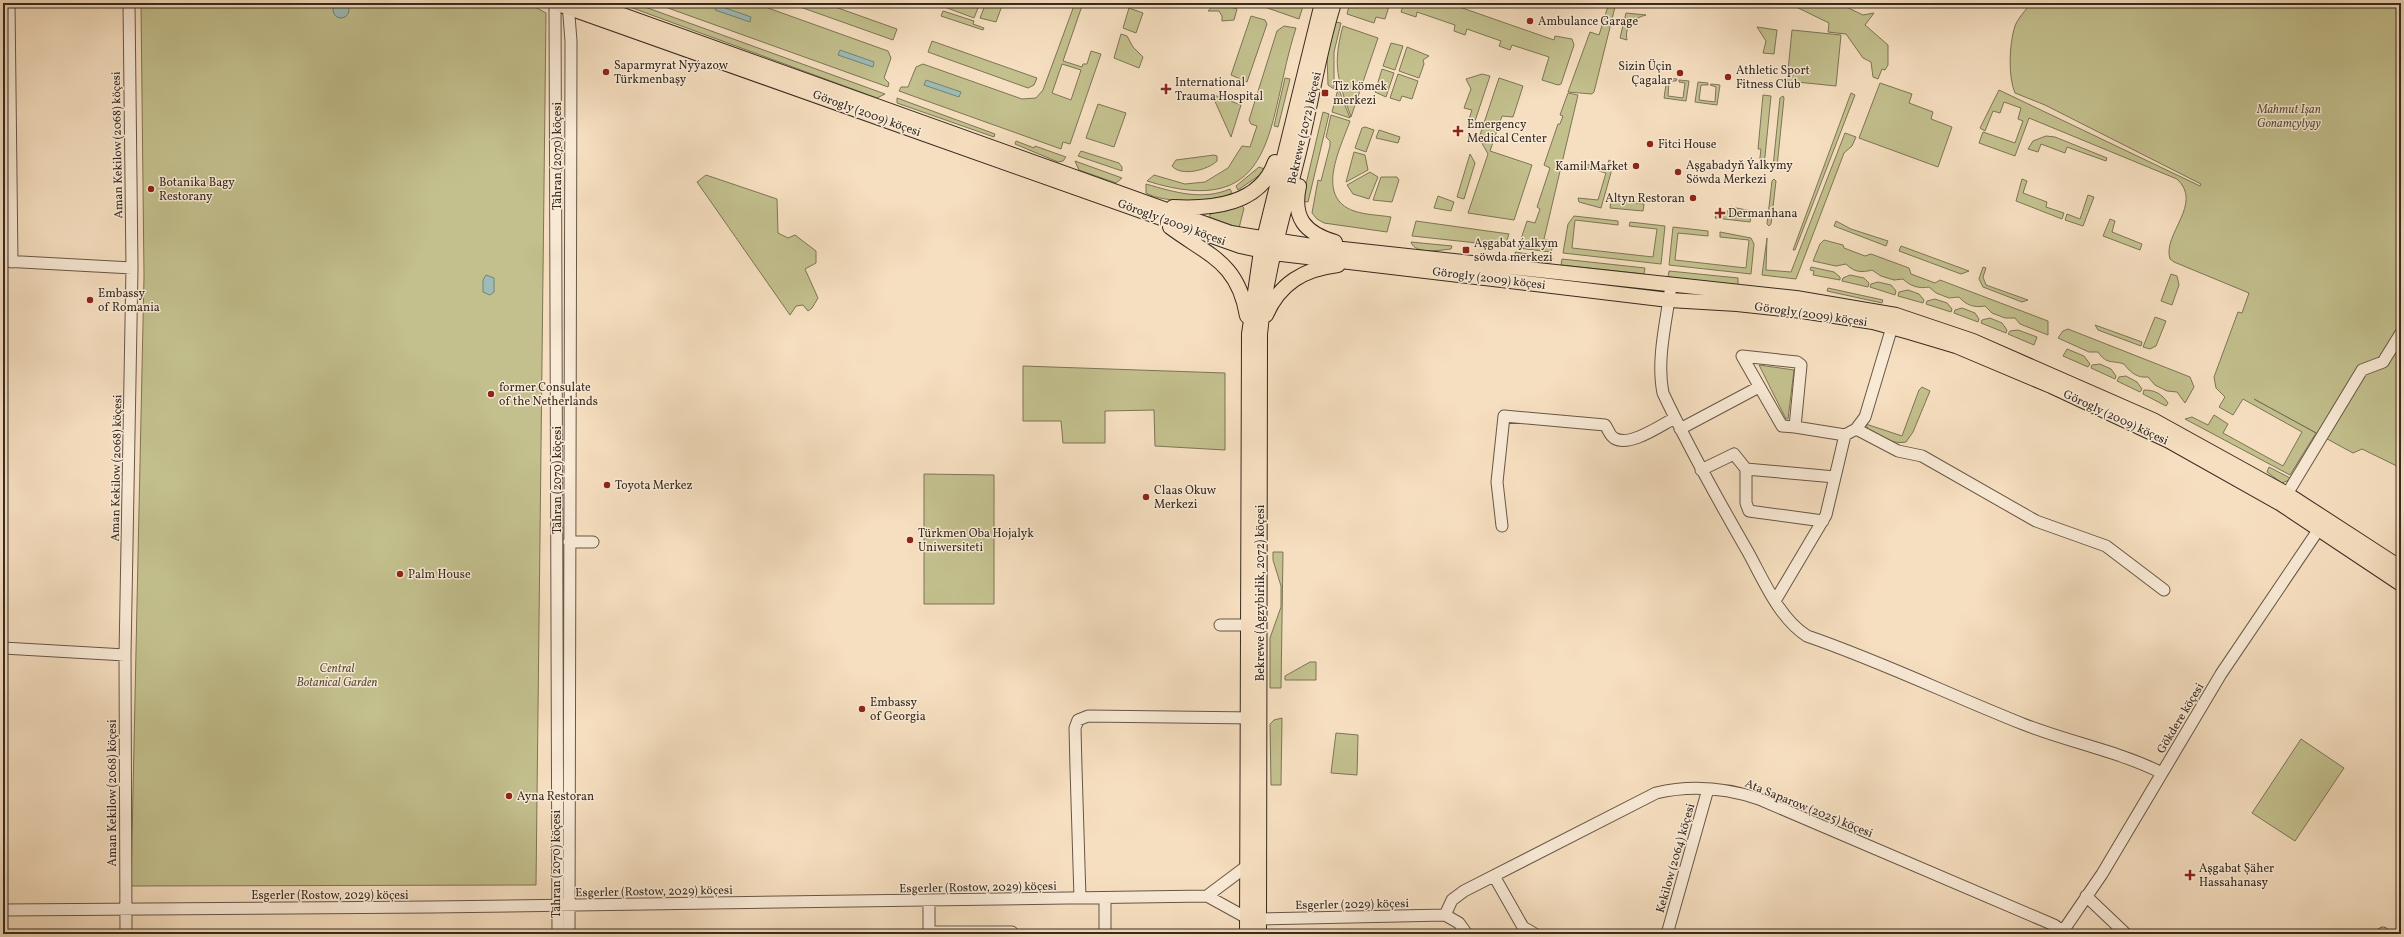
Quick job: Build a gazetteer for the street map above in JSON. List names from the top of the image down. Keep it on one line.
{"streets":{"main road":["Görogly (2009) köçesi","Bekrewe (2072) köçesi","Bekrewe (Agzybirlik, 2072) köçesi"],"street":["Aman Kekilow (2068) köçesi","Tähran (2070) köçesi","Gökdere köçesi","Ata Saparow (2025) köçesi","Kekilow (2064) köçesi","Esgerler (Rostow, 2029) köçesi","Esgerler (2029) köçesi"]},"crossings":[["Görogly (2009) köçesi","Bekrewe (2072) köçesi"],["Görogly (2009) köçesi","Tähran (2070) köçesi"],["Görogly (2009) köçesi","Bekrewe (Agzybirlik, 2072) köçesi"],["Görogly (2009) köçesi","Gökdere köçesi"],["Bekrewe (2072) köçesi","Bekrewe (Agzybirlik, 2072) köçesi"],["Aman Kekilow (2068) köçesi","Esgerler (Rostow, 2029) köçesi"],["Tähran (2070) köçesi","Esgerler (Rostow, 2029) köçesi"],["Bekrewe (Agzybirlik, 2072) köçesi","Esgerler (2029) köçesi"],["Gökdere köçesi","Ata Saparow (2025) köçesi"],["Ata Saparow (2025) köçesi","Kekilow (2064) köçesi"],["Ata Saparow (2025) köçesi","Esgerler (2029) köçesi"]],"parks":["Mahmut Işan Gonamçylygy","Central Botanical Garden"],"places":{"other":["Ambulance Garage","Saparmyrat Nyýazow Türkmenbaşy","Sizin Üçin Çagalar","Athletic Sport Fitness Club","Fitci House","Kamil Market","Aşgabadyň Ýalkymy Söwda Merkezi","Botanika Bagy Restorany","Altyn Restoran","Embassy of Romania","former Consulate of the Netherlands","Toyota Merkez","Claas Okuw Merkezi","Türkmen Oba Hojalyk Uniwersiteti","Palm House","Embassy of Georgia","Ayna Restoran"],"health":["International Trauma Hospital","Emergency Medical Center","Dermanhana","Aşgabat Şäher Hassahanasy"],"transit":["Tiz kömek merkezi","Aşgabat ýalkym söwda merkezi"]}}
